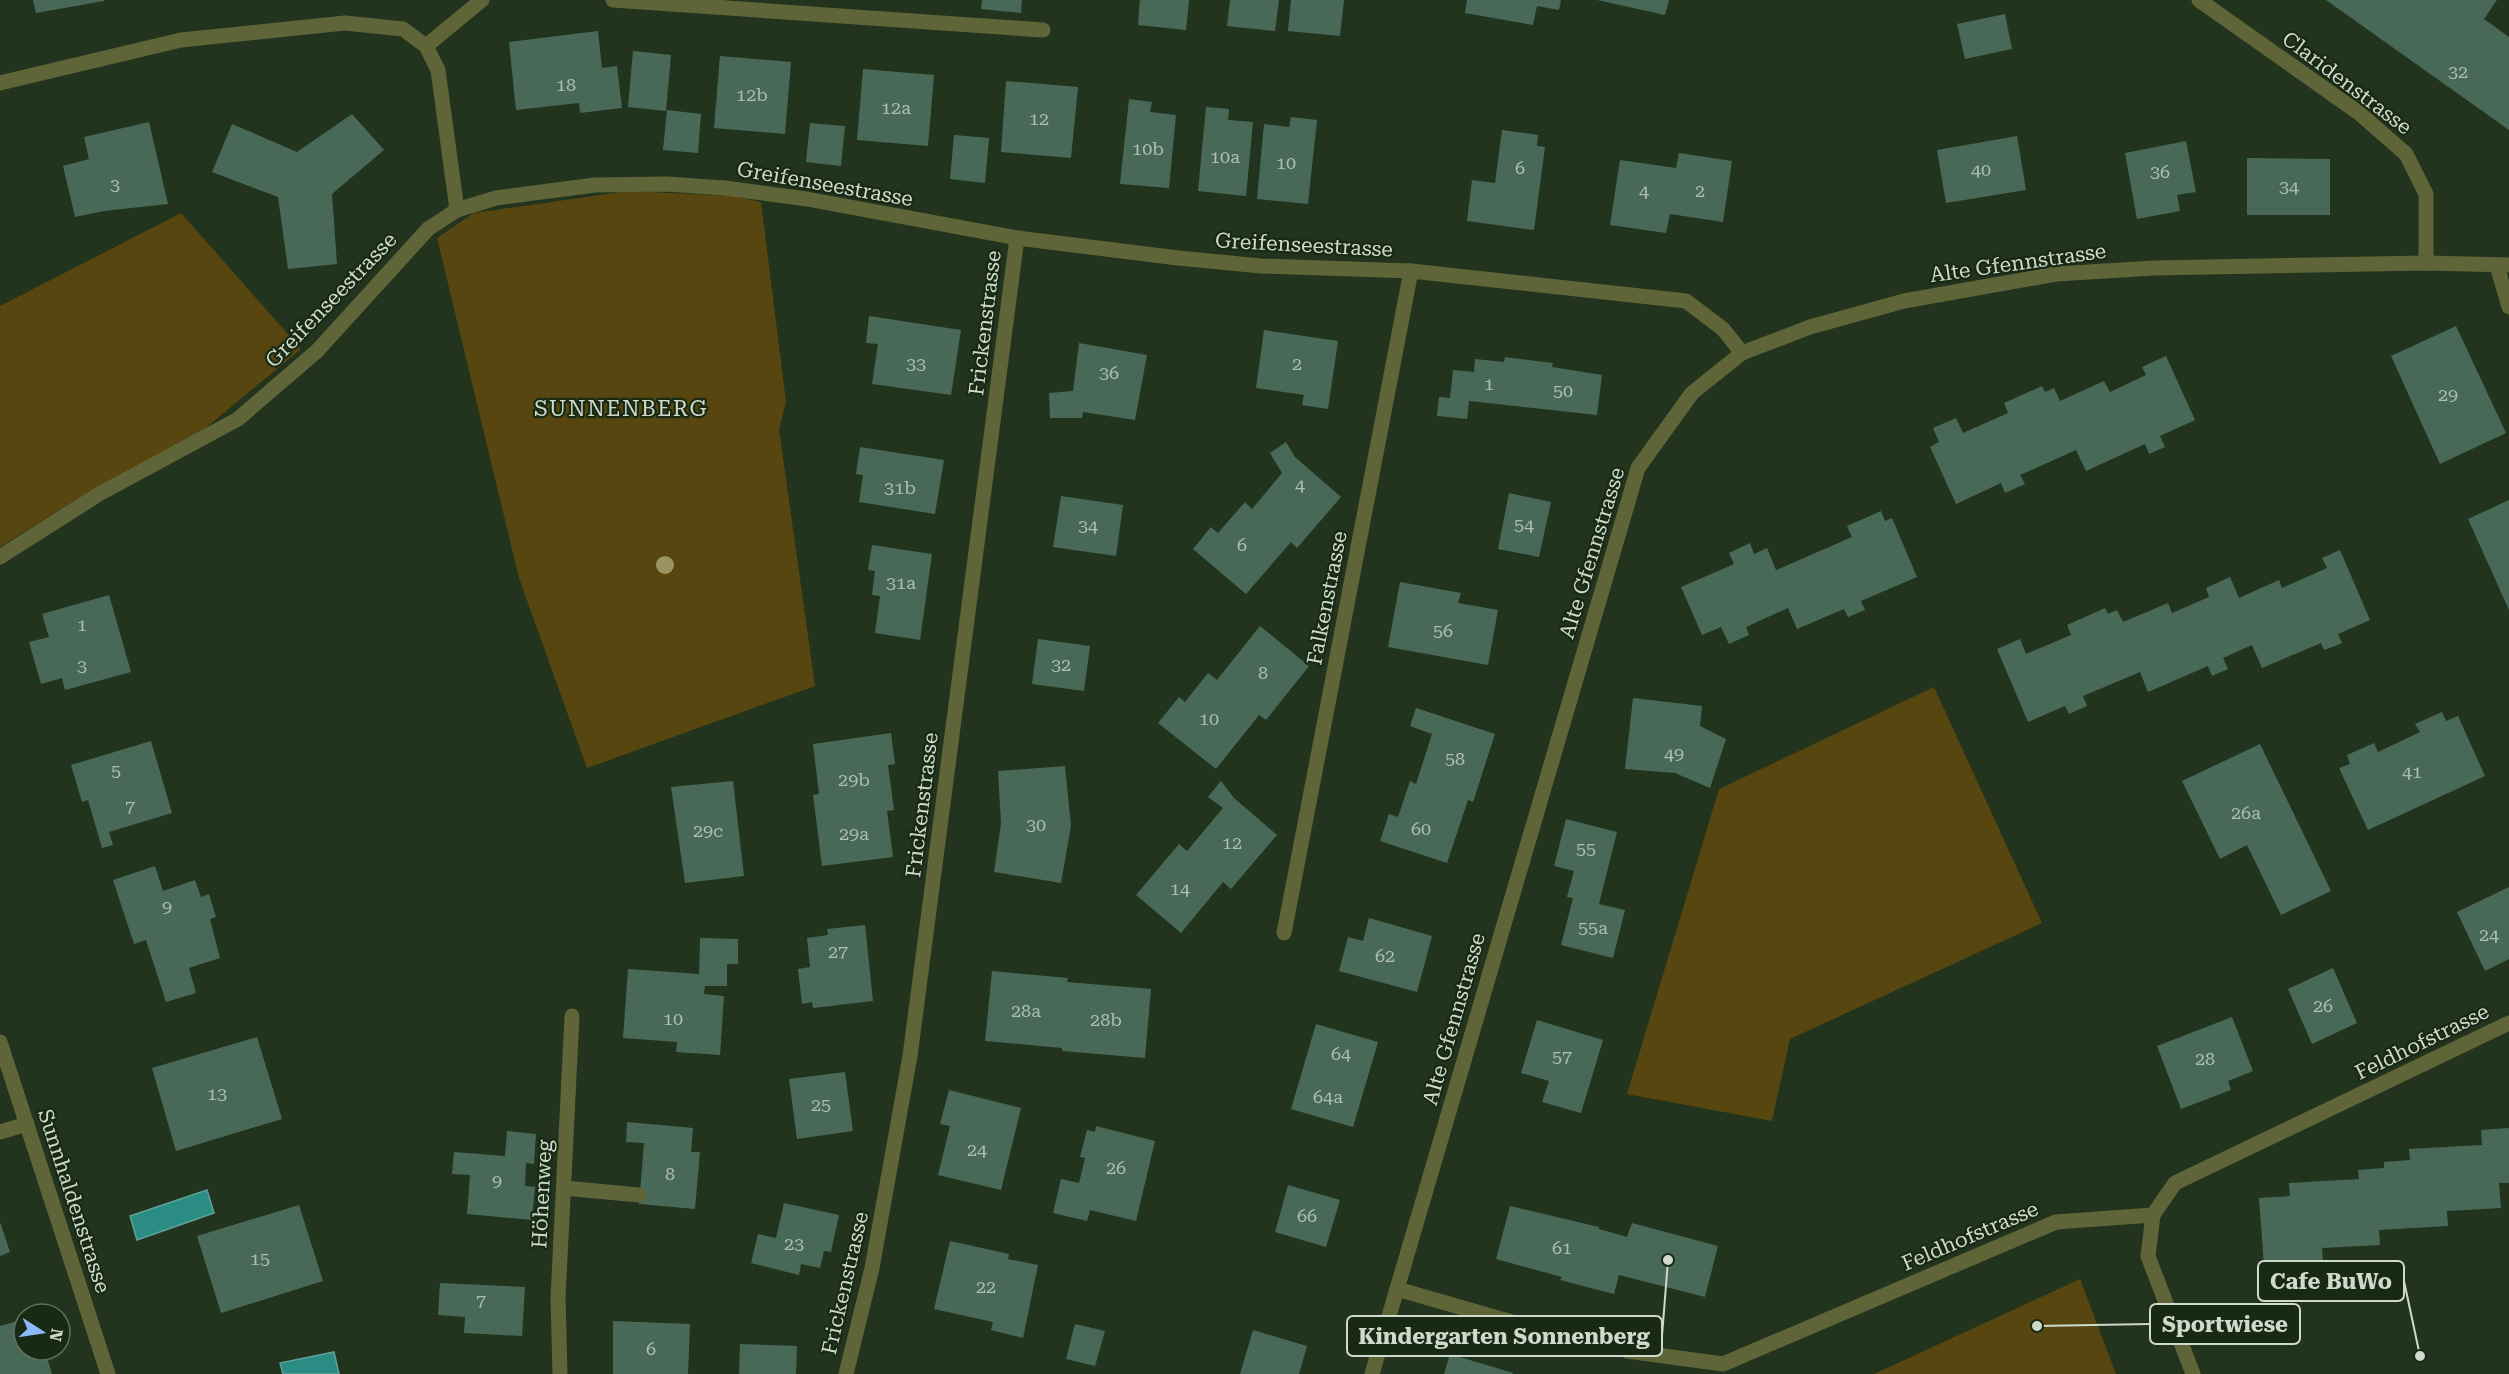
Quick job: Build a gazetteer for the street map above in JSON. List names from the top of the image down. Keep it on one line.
{"streets":{"street":["Claridenstrasse","Greifenseestrasse","Alte Gfennstrasse","Frickenstrasse","Falkenstrasse","Feldhofstrasse","Höhenweg","Sunnhaldenstrasse"]},"crossings":[["Claridenstrasse","Alte Gfennstrasse"],["Greifenseestrasse","Alte Gfennstrasse"],["Greifenseestrasse","Frickenstrasse"],["Greifenseestrasse","Falkenstrasse"]],"districts":["SUNNENBERG"],"places":["Kindergarten Sonnenberg","Sportwiese","Cafe BuWo"],"house_numbers":["32","18","12b","12a","12","10b","10a","10","6","40","36","3","34","4","2","33","2","36","1","50","29","4","31b","54","34","6","31a","1","56","32","3","8","10","49","58","5","41","29b","7","26a","30","60","29c","29a","12","55","14","9","55a","24","27","62","26","28a","10","28b","64","57","28","13","64a","25","24","26","8","9","66","23","61","15","22","7","6"],"north":"right"}
